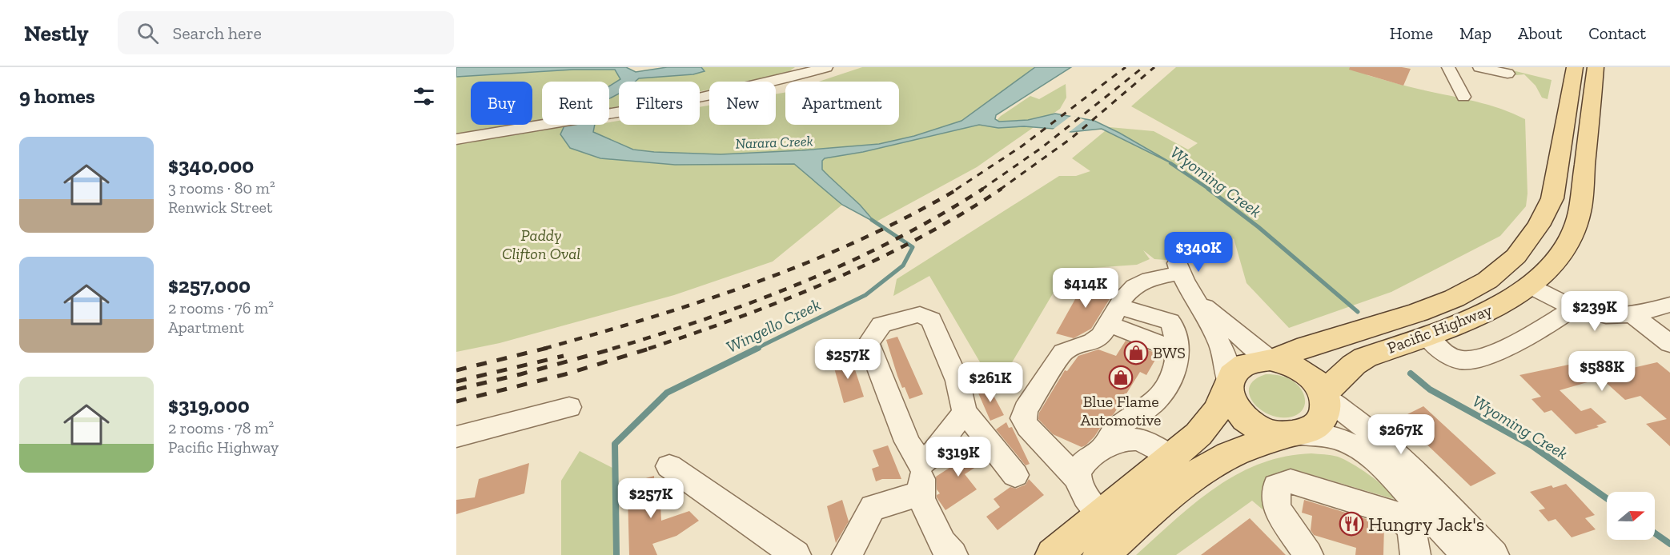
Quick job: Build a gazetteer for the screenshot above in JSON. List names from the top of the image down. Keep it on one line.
{"streets":{"main road":["Pacific Highway"]},"water":["Narara Creek","Wyoming Creek","Wingello Creek"],"parks":["Paddy Clifton Oval"],"places":{"shop":["BWS","Blue Flame Automotive"],"restaurant":["Hungry Jack's"]},"north":"right","page":{"header":"Nestly","search":"Search here","nav":["Home","Map","About","Contact"],"heading":"9 homes","chip":["Buy","Rent","Filters","New","Apartment"],"list":[{"name":"$340,000","note":"3 rooms · 80 m² · Renwick Street"},{"name":"$257,000","note":"2 rooms · 76 m² · Apartment"},{"name":"$319,000","note":"2 rooms · 78 m² · Pacific Highway"}],"price":["$340K","$414K","$239K","$257K","$588K","$261K","$267K","$319K","$257K"]}}
